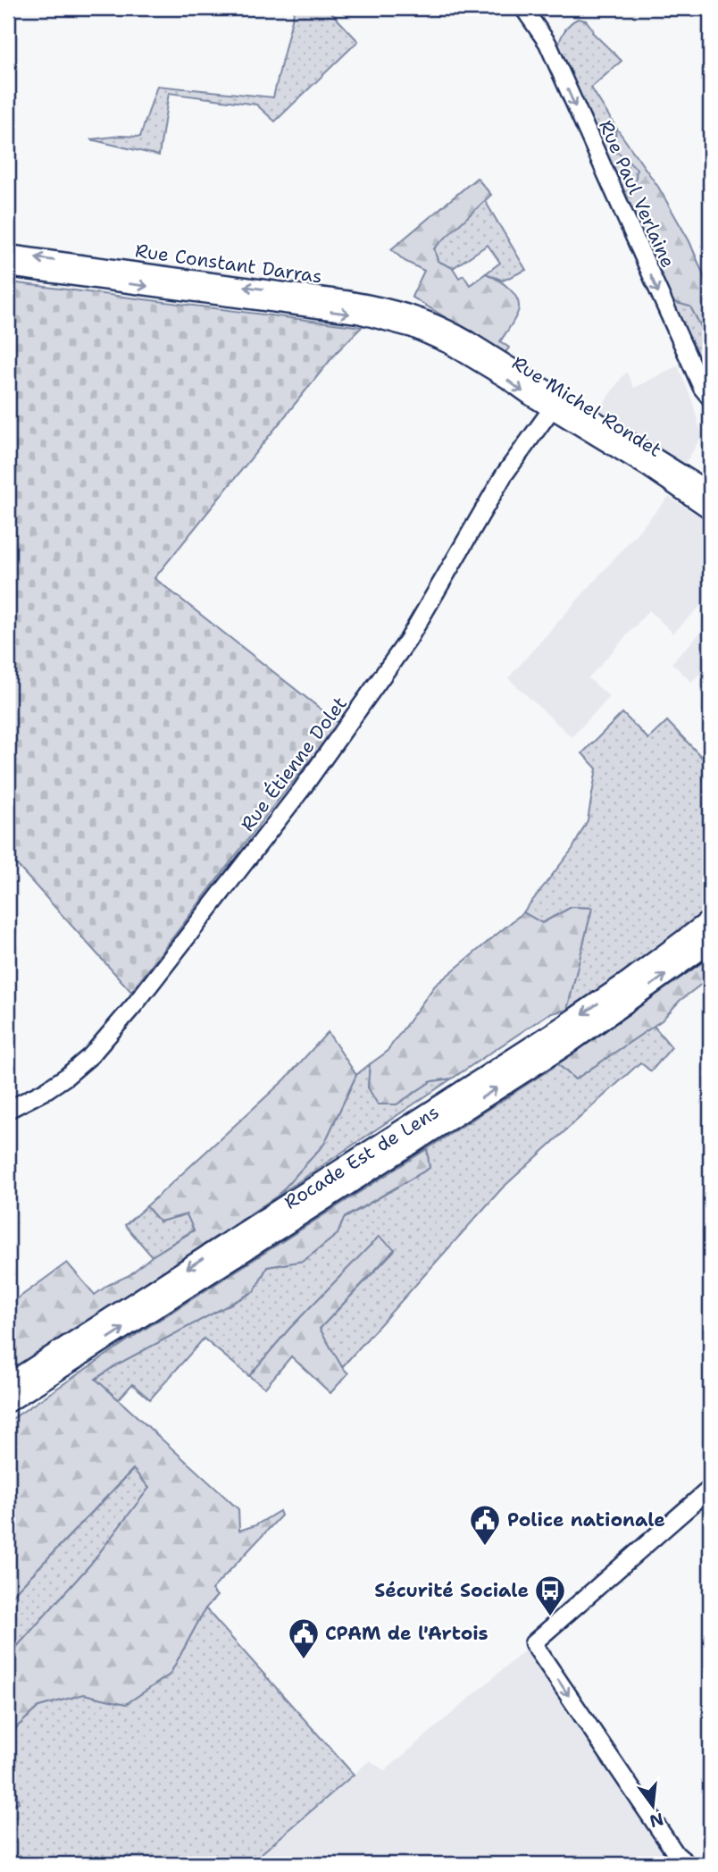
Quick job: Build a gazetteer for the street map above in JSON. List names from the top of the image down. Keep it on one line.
{"streets":{"highway":["Rocade Est de Lens"],"main road":["Rue Paul Verlaine","Rue Constant Darras","Rue Michel Rondet","Rue Étienne Dolet"]},"crossings":[["Rue Constant Darras","Rue Michel Rondet"],["Rue Michel Rondet","Rue Étienne Dolet"]],"one_way":["Rue Paul Verlaine"],"places":{"public building":["Police nationale","CPAM de l'Artois"],"bus stop":["Sécurité Sociale"]},"north":"bottom"}
